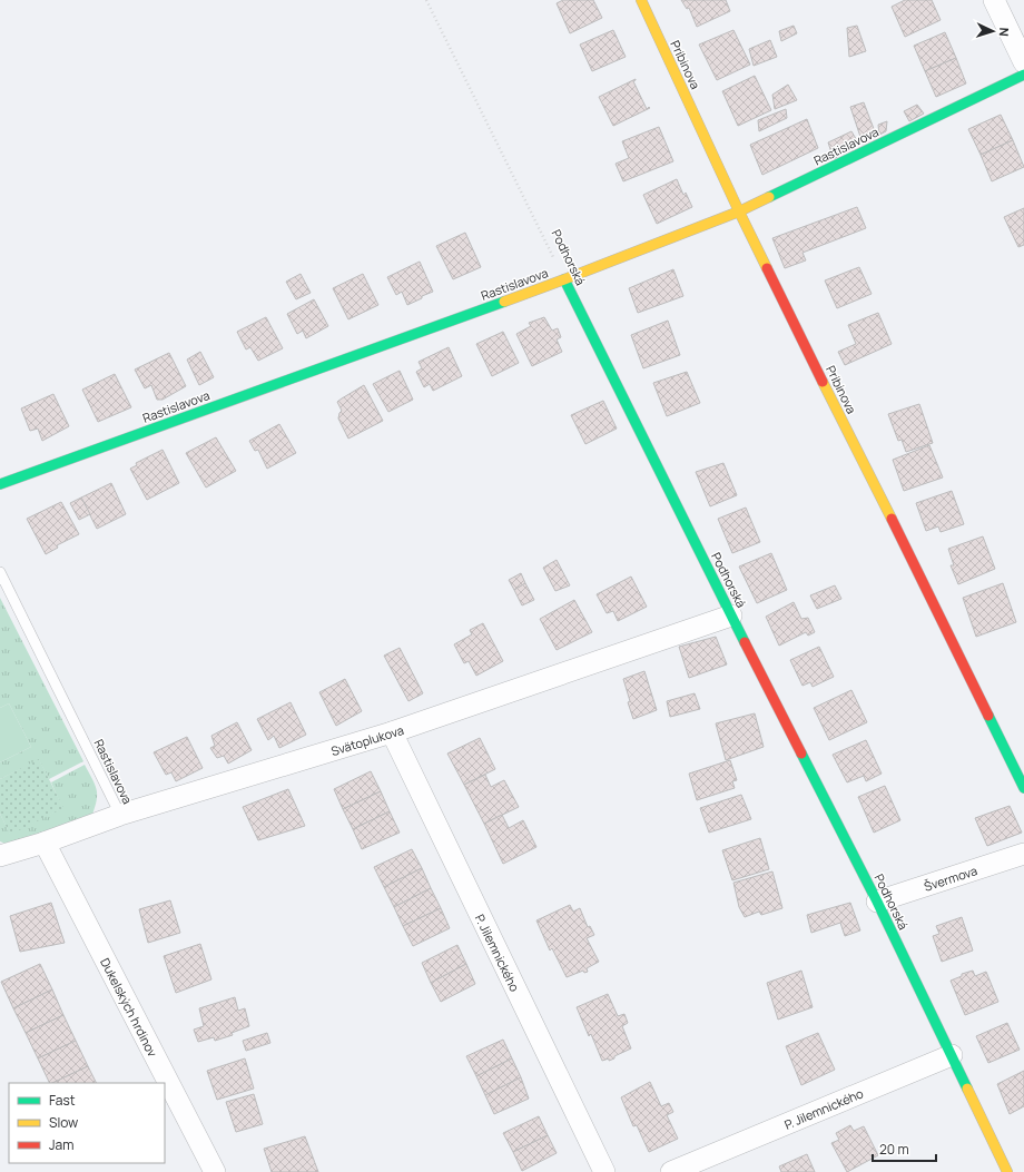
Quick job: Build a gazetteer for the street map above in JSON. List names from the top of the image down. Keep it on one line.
{"streets":{"street":["Pribinova","Rastislavova","Podhorská","Svätoplukova","Švermova","P. Jilemnického","Dukelských hrdinov"]},"crossings":[["Pribinova","Rastislavova"],["Rastislavova","Podhorská"],["Rastislavova","Svätoplukova"],["Podhorská","Svätoplukova"],["Podhorská","Švermova"],["Podhorská","P. Jilemnického"],["Svätoplukova","P. Jilemnického"],["Svätoplukova","Dukelských hrdinov"]],"legend":["Fast","Slow","Jam"],"scale_bar":"20 m","north":"right"}
